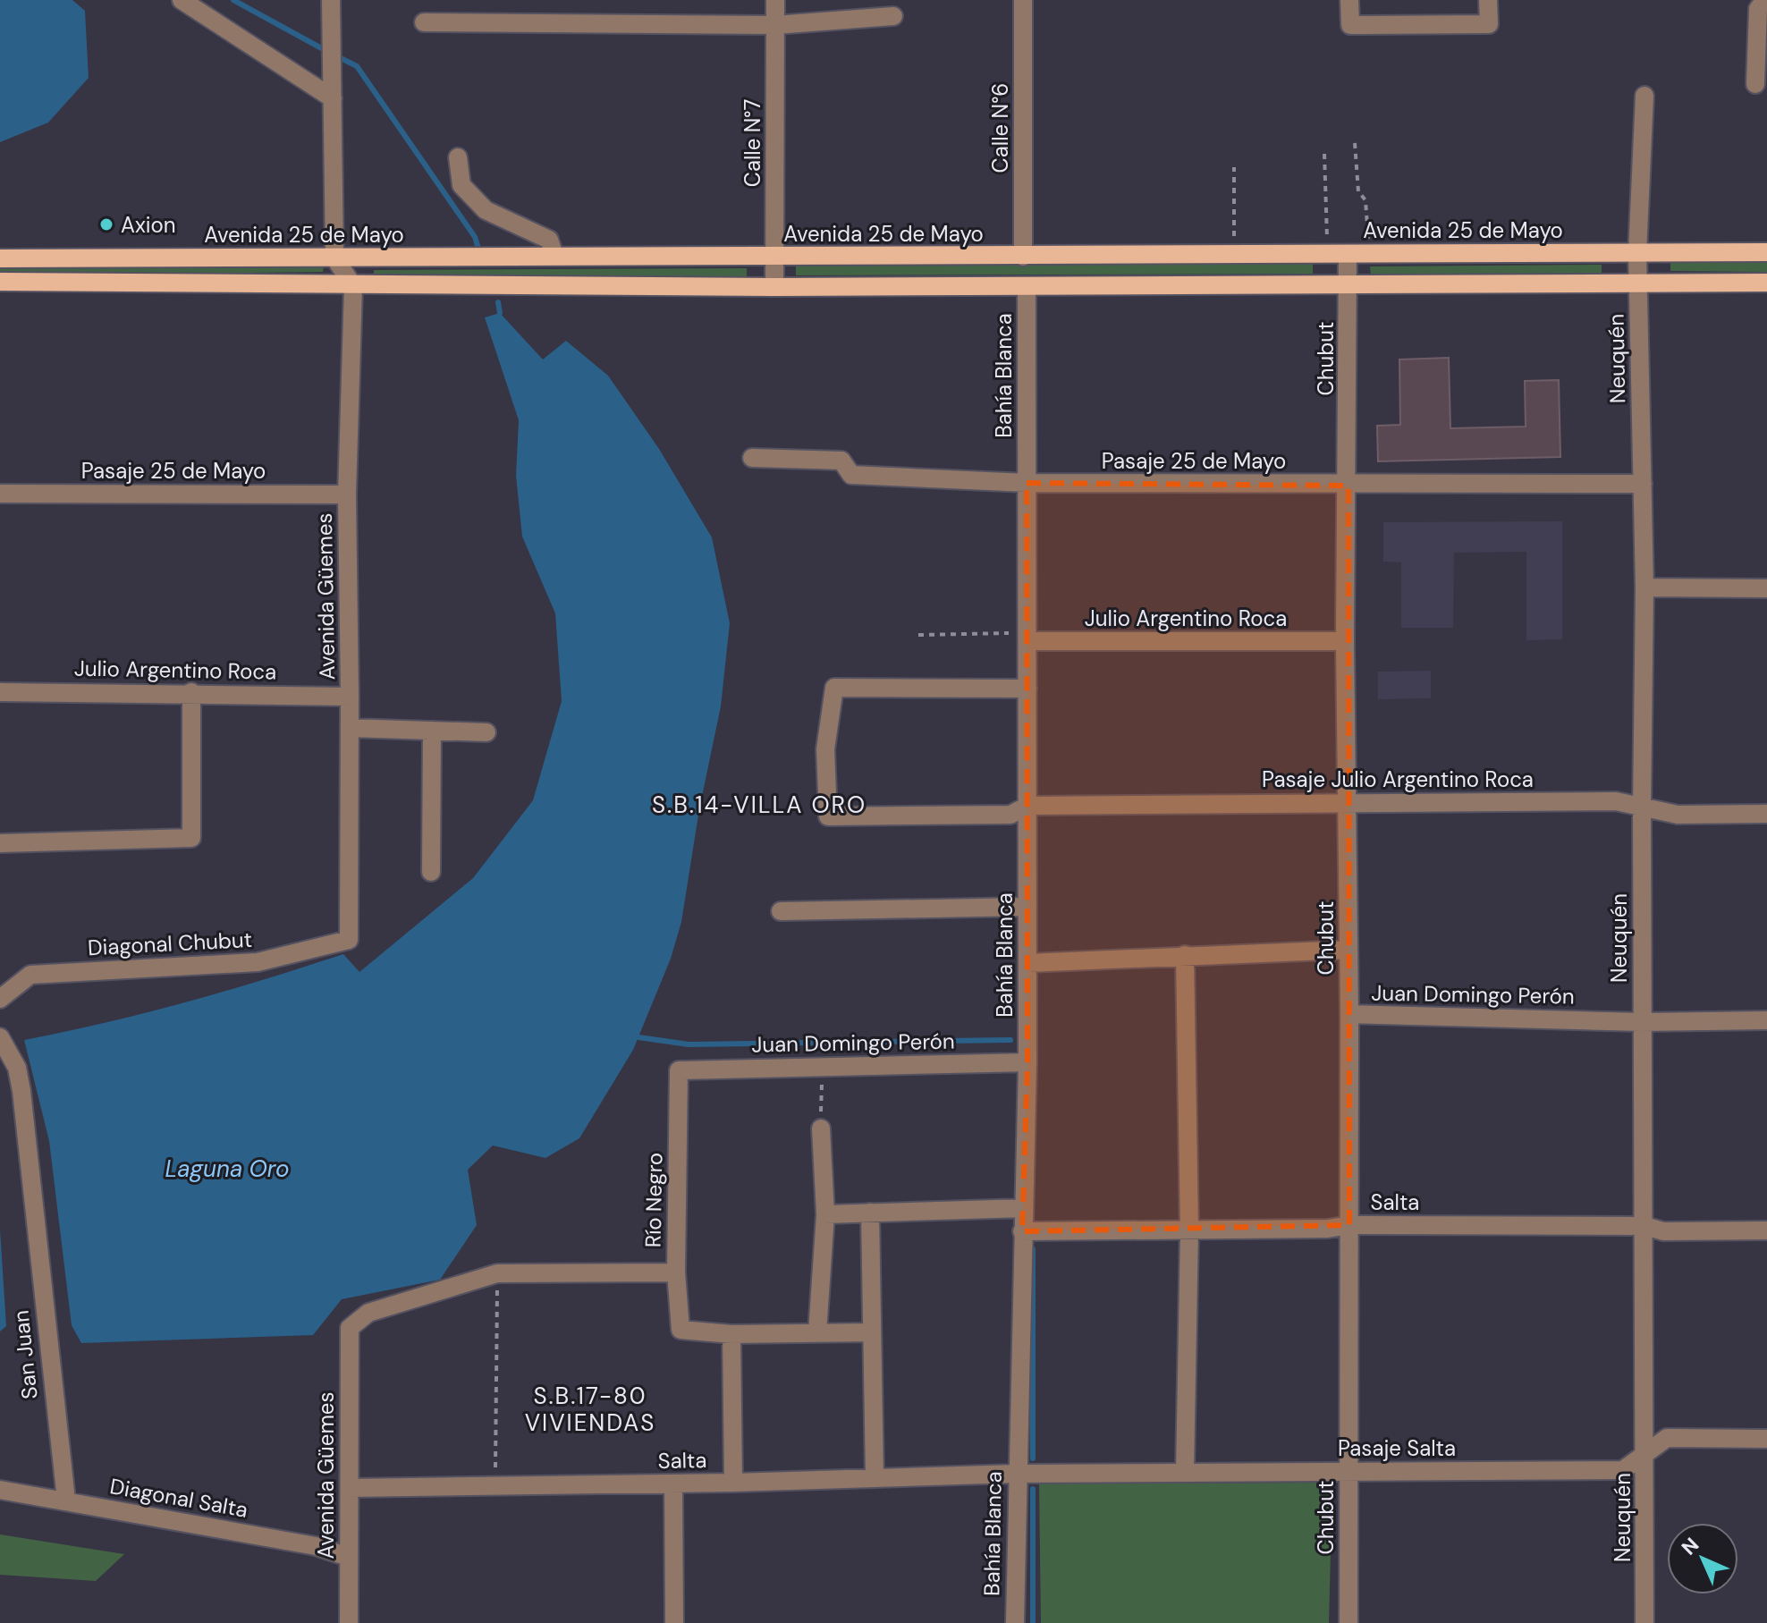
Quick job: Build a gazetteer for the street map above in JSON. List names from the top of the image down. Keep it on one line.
{"streets":{"main road":["Avenida 25 de Mayo"],"street":["Calle N°6","Calle N°7","Chubut","Neuquén","Bahía Blanca","Pasaje 25 de Mayo","Avenida Güemes","Julio Argentino Roca","Pasaje Julio Argentino Roca","Diagonal Chubut","Juan Domingo Perón","Río Negro","Salta","San Juan","Pasaje Salta","Diagonal Salta"]},"crossings":[["Calle N°6","Avenida 25 de Mayo"],["Calle N°7","Avenida 25 de Mayo"],["Avenida 25 de Mayo","Chubut"],["Avenida 25 de Mayo","Neuquén"],["Chubut","Pasaje 25 de Mayo"],["Chubut","Julio Argentino Roca"],["Chubut","Pasaje Julio Argentino Roca"],["Chubut","Juan Domingo Perón"],["Chubut","Salta"],["Chubut","Pasaje Salta"],["Neuquén","Pasaje 25 de Mayo"],["Neuquén","Pasaje Julio Argentino Roca"],["Neuquén","Juan Domingo Perón"],["Neuquén","Salta"],["Neuquén","Pasaje Salta"],["Bahía Blanca","Pasaje 25 de Mayo"],["Bahía Blanca","Julio Argentino Roca"],["Bahía Blanca","Pasaje Julio Argentino Roca"],["Bahía Blanca","Juan Domingo Perón"],["Bahía Blanca","Salta"],["Bahía Blanca","Pasaje Salta"],["Pasaje 25 de Mayo","Avenida Güemes"],["Avenida Güemes","Julio Argentino Roca"],["Avenida Güemes","Diagonal Chubut"],["Avenida Güemes","Salta"],["Avenida Güemes","Diagonal Salta"],["Juan Domingo Perón","Río Negro"],["Salta","Pasaje Salta"],["San Juan","Diagonal Salta"]],"districts":["S.B.14-VILLA ORO","S.B.17-80 VIVIENDAS"],"water":["Laguna Oro"],"places":["Axion"],"north":"top left"}
